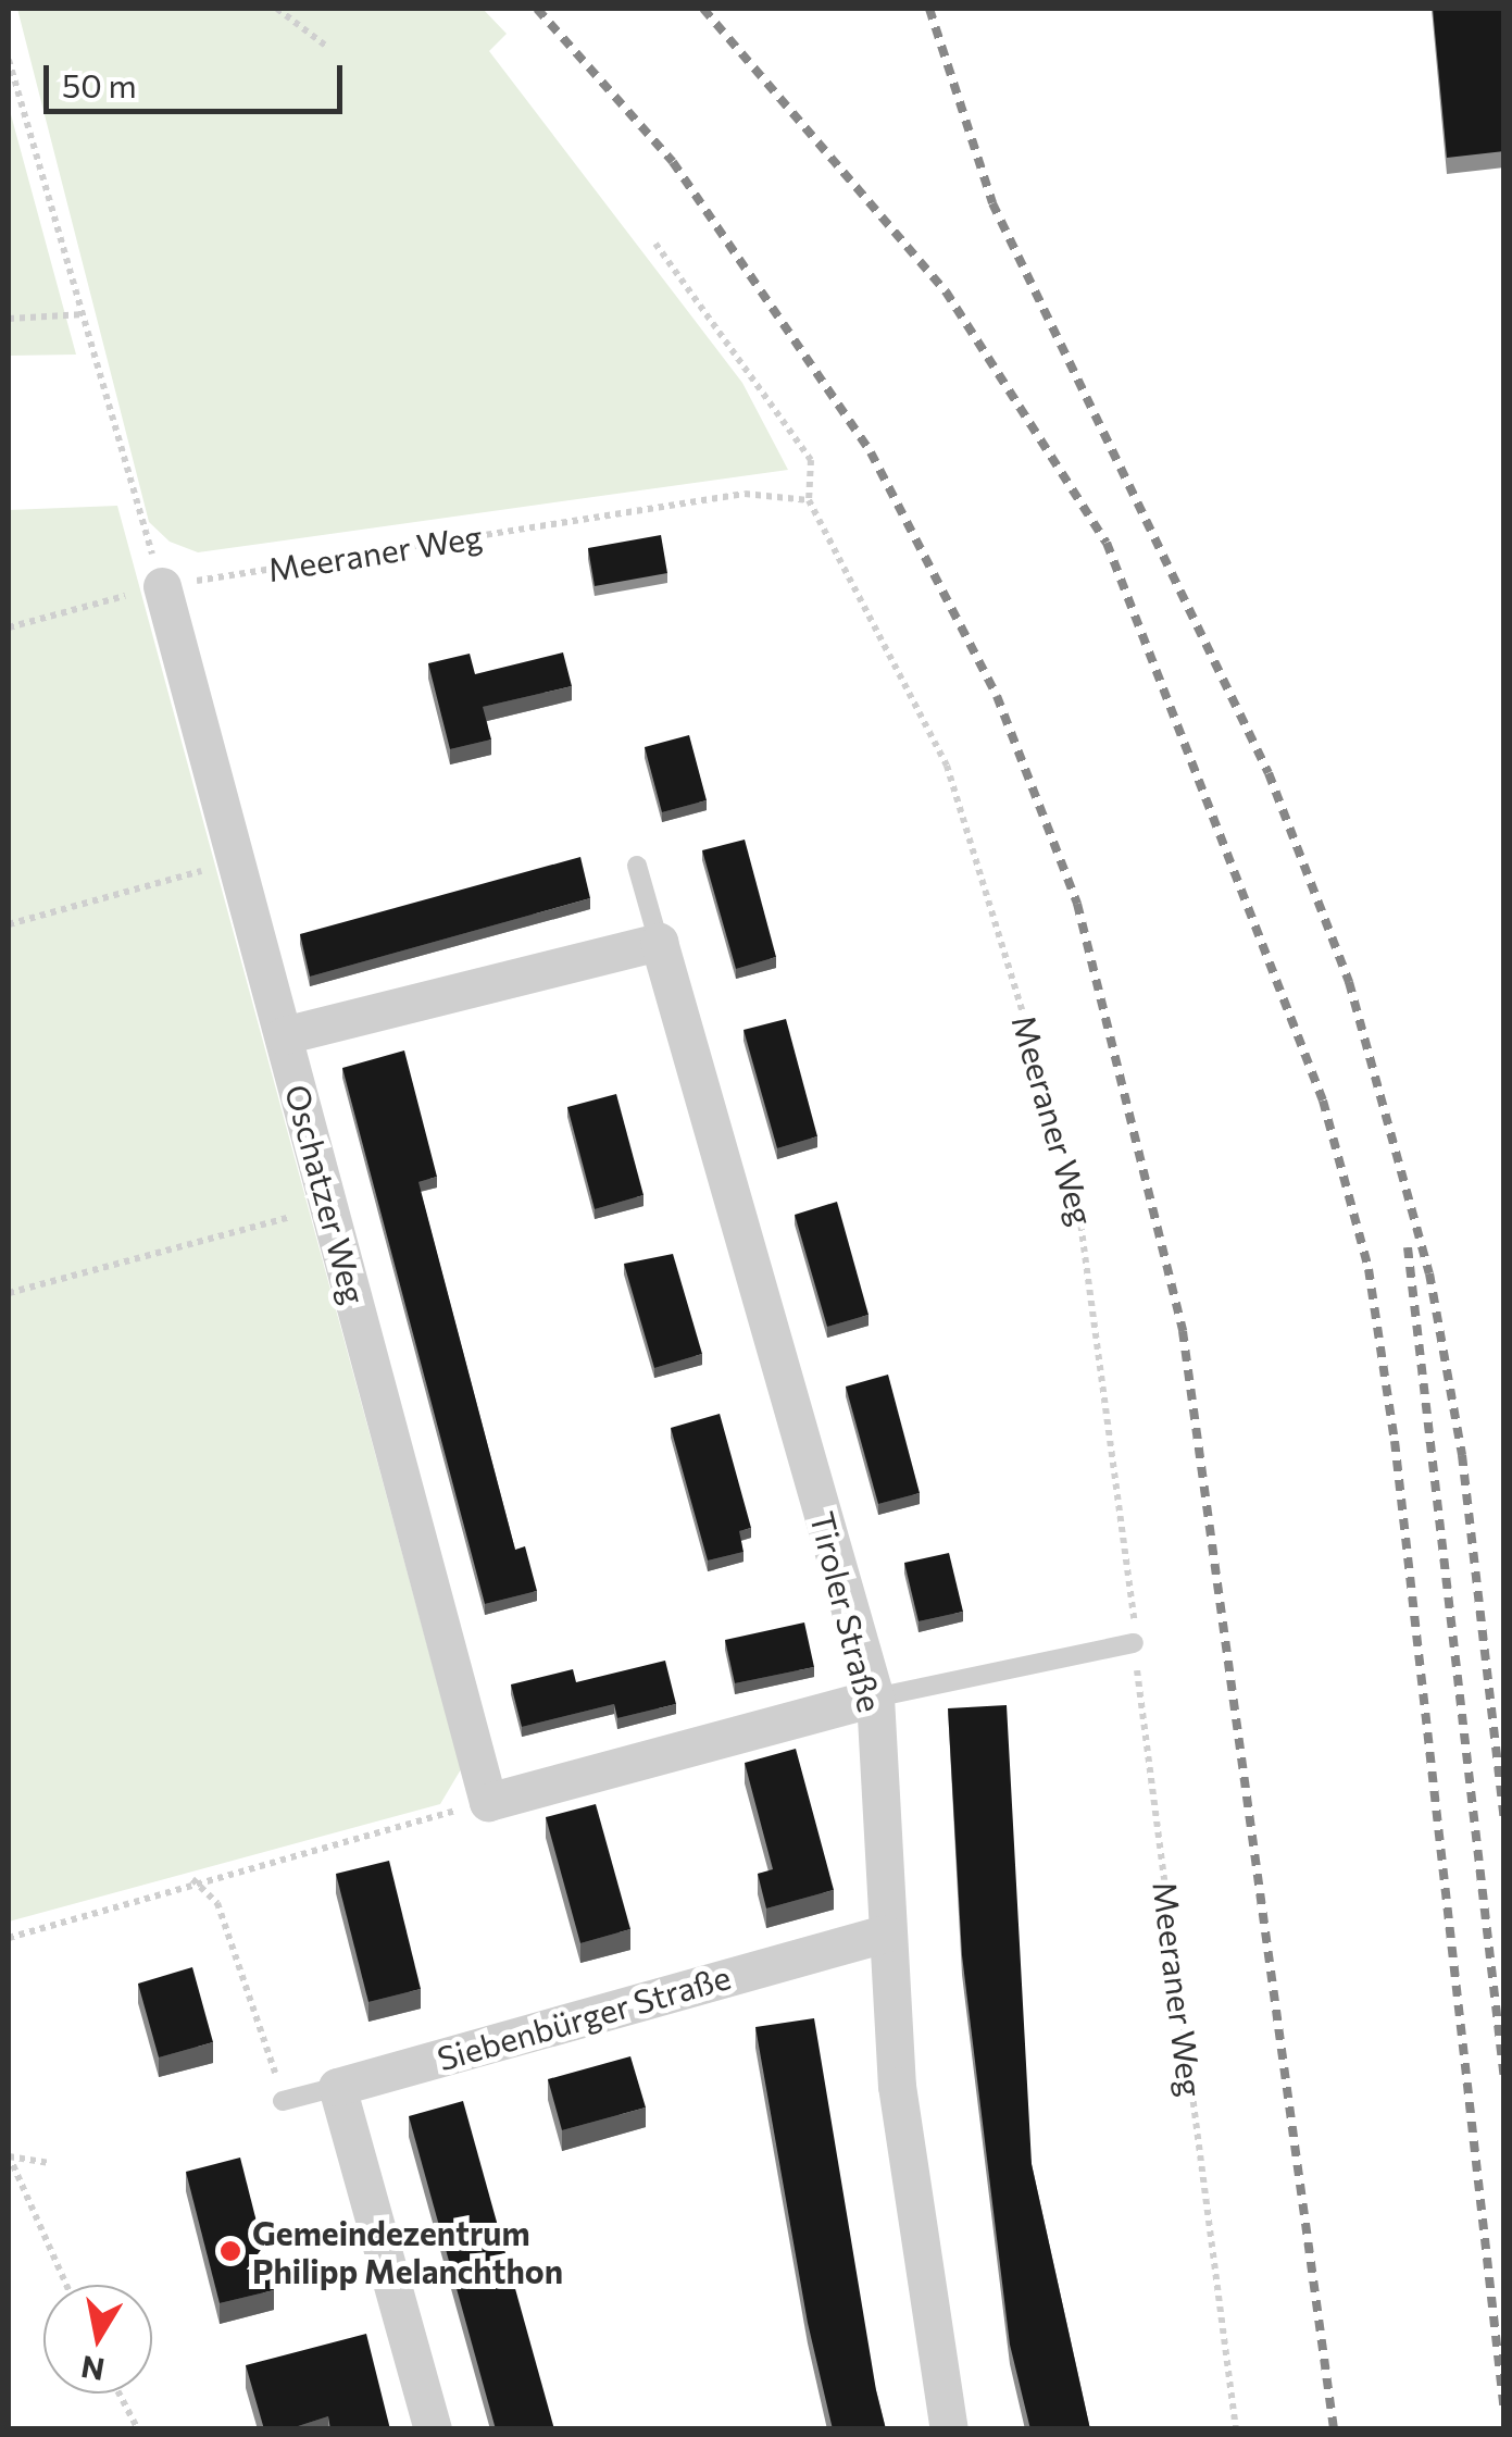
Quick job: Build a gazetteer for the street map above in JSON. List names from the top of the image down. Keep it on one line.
{"streets":{"street":["Oschatzer Weg","Tiroler Straße","Siebenbürger Straße"],"path":["Meeraner Weg"]},"crossings":[["Meeraner Weg","Oschatzer Weg"],["Tiroler Straße","Siebenbürger Straße"]],"places":["Gemeindezentrum Philipp Melanchthon"],"scale_bar":"50 m","north":"bottom"}
